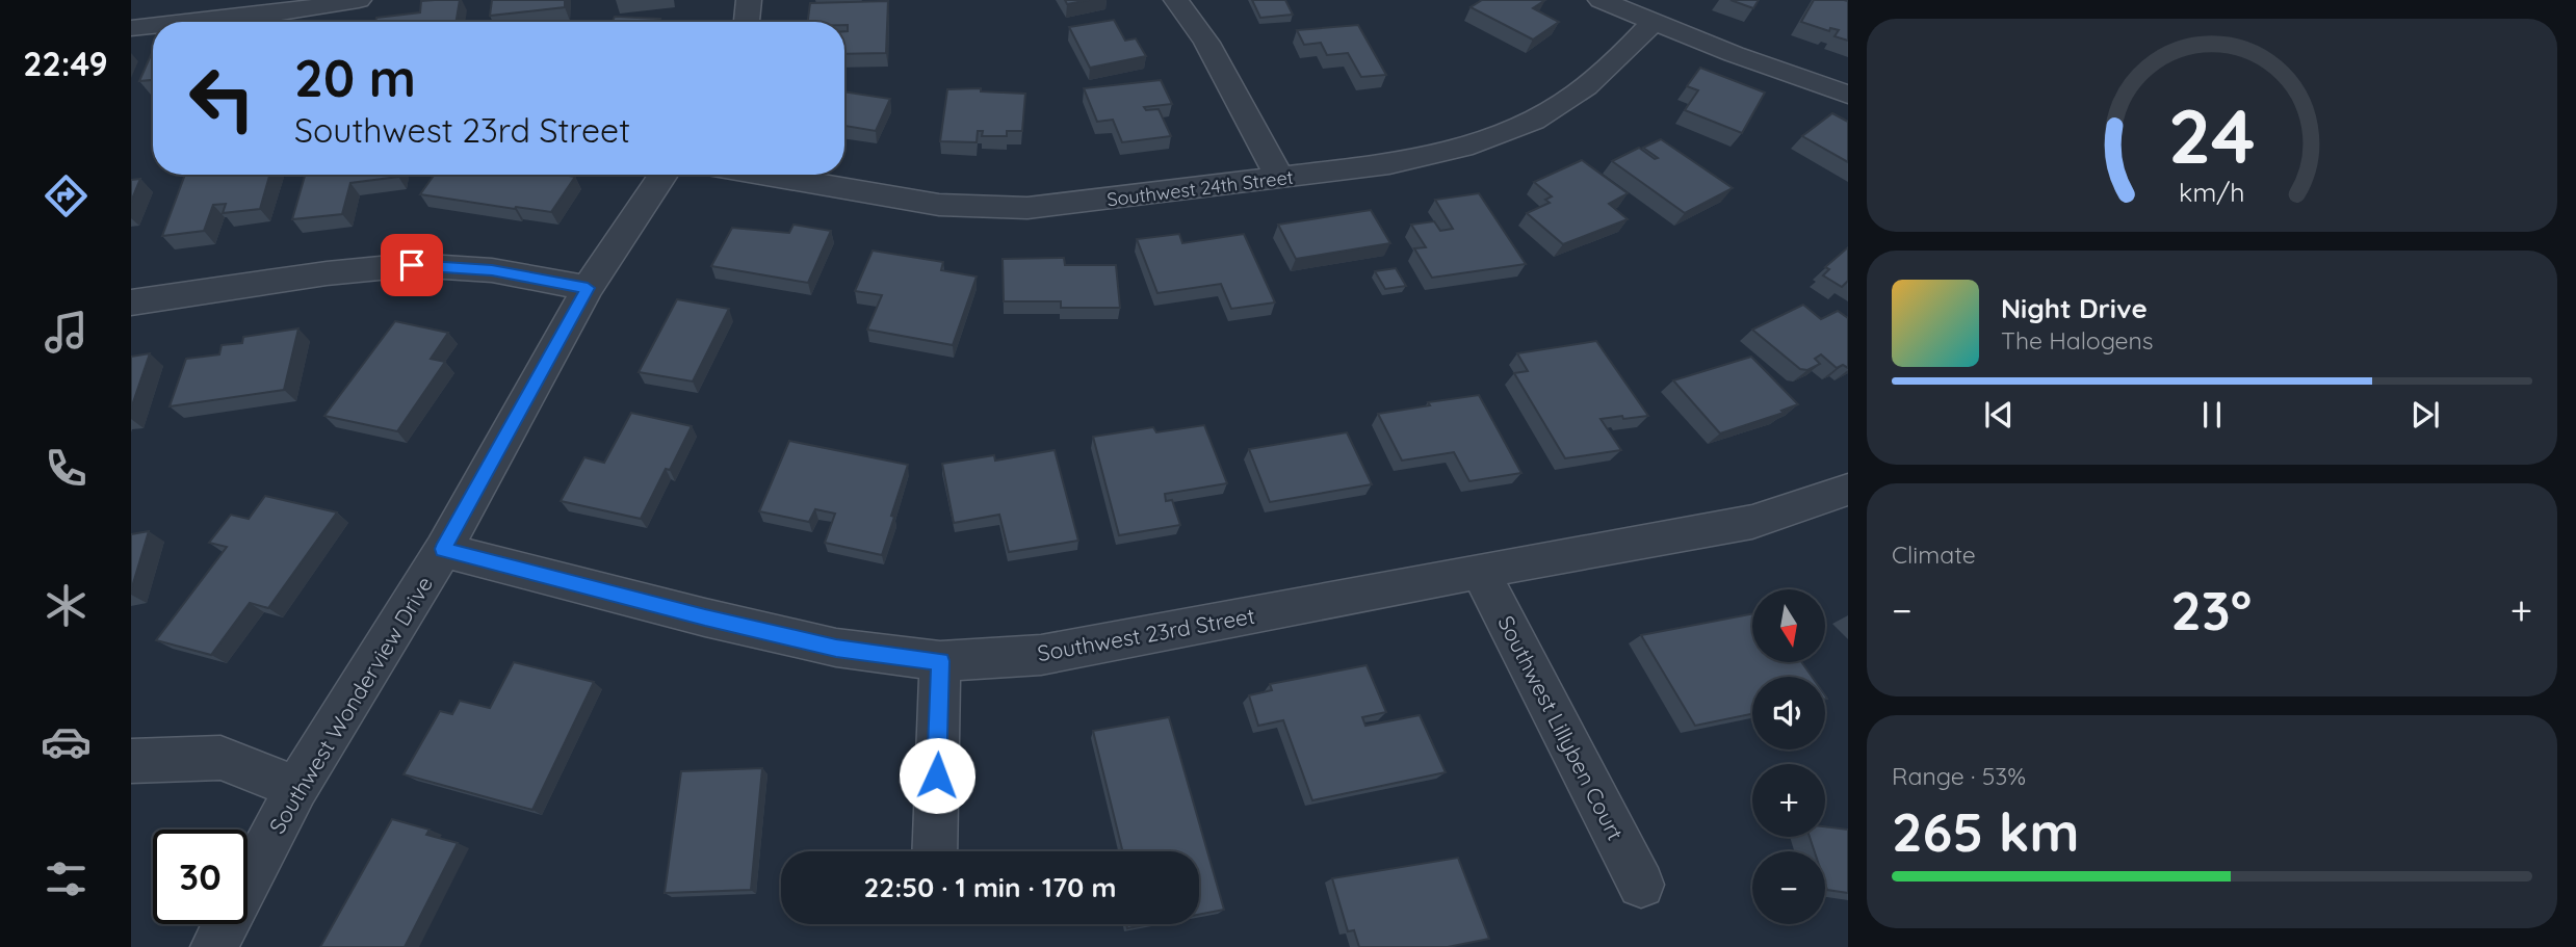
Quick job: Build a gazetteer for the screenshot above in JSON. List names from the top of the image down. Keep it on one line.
{"streets":{"street":["Southwest 24th Street","Southwest 23rd Street","Southwest Wonderview Drive","Southwest Lillyben Court"]},"crossings":[["Southwest 23rd Street","Southwest Wonderview Drive"],["Southwest 23rd Street","Southwest Lillyben Court"]],"north":"bottom","page":{"tabs":"22:49","turn":["20 m","Southwest 23rd Street"],"song":["Night Drive","The Halogens"],"tile":["Climate",["Range · 53%","265 km"]],"heat":["−","23°","+"],"map_buttons":["+","−"],"limit":"30","trip":"22:50 · 1 min · 170 m","gauge":["24","km/h"]}}
